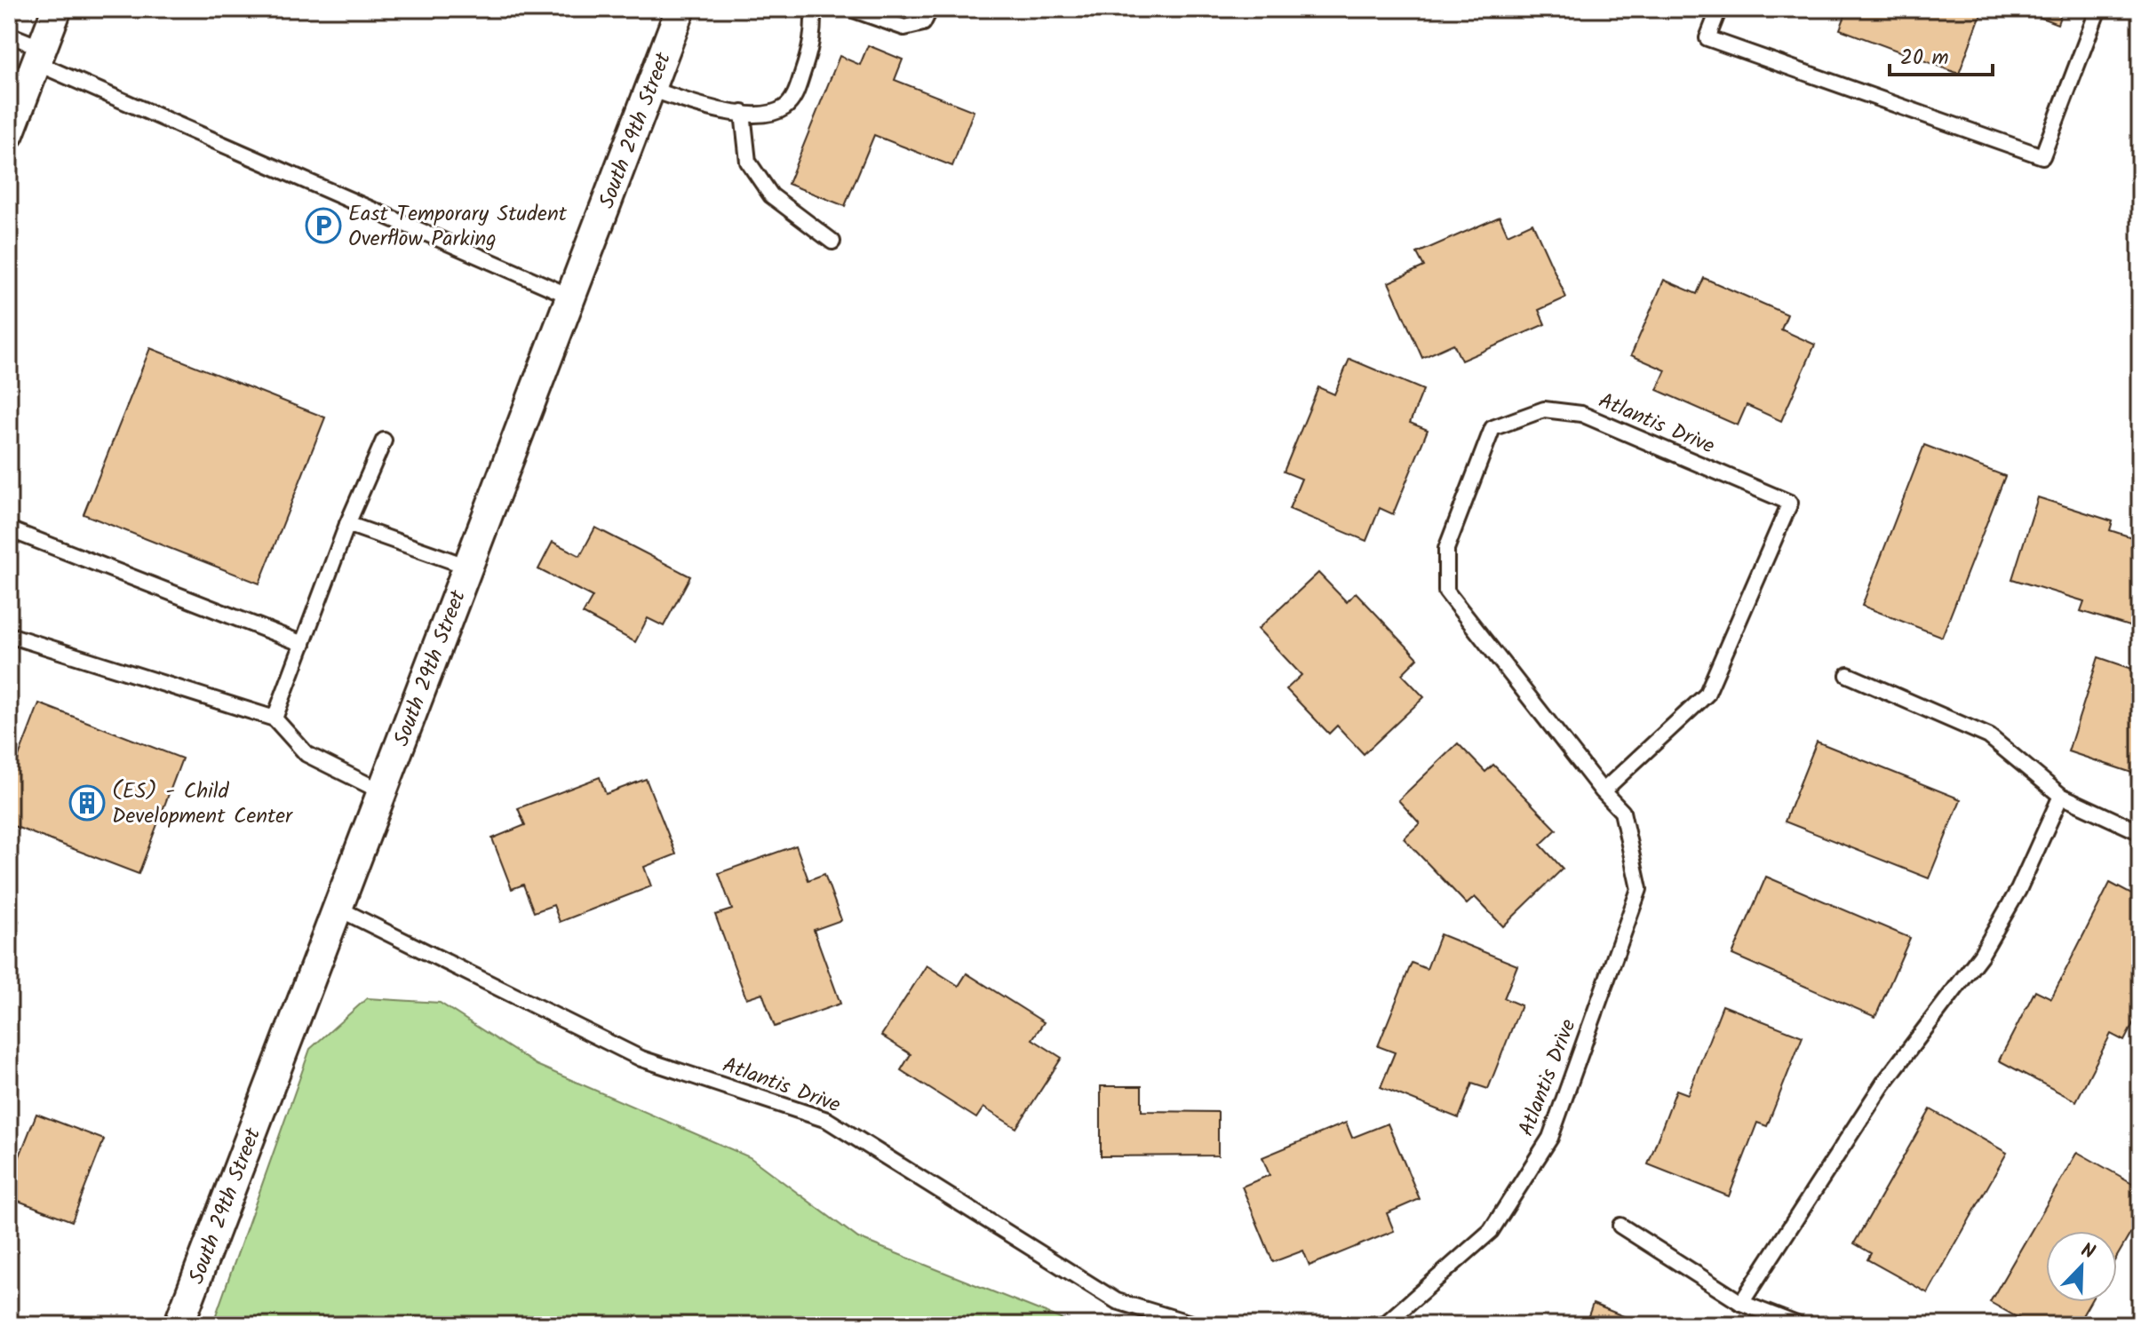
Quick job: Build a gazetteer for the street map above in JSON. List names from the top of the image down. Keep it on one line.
{"streets":{"street":["South 29th Street"],"lane":["Atlantis Drive"]},"crossings":[["South 29th Street","Atlantis Drive"]],"places":{"parking":["East Temporary Student Overflow Parking"],"building":["(ES) - Child Development Center"]},"scale_bar":"20 m","north":"top right"}
